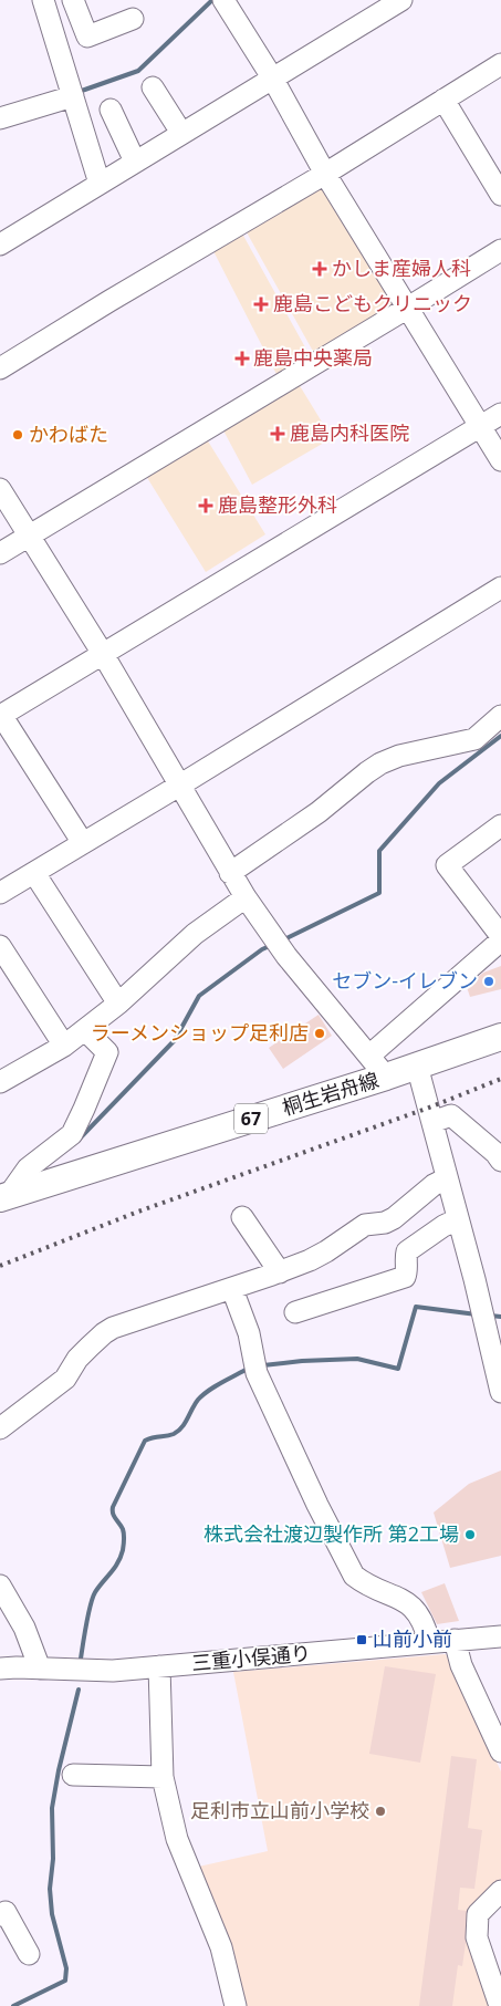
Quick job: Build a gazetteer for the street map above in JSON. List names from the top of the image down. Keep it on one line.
{"streets":{"main road":["桐生岩舟線","67"],"street":["三重小俣通り"]},"places":{"health":["かしま産婦人科","鹿島こどもクリニック","鹿島中央薬局","鹿島内科医院","鹿島整形外科"],"other":["かわばた","セブン-イレブン","ラーメンショップ足利店","株式会社渡辺製作所 第2工場","足利市立山前小学校"],"transit":["山前小前"]}}
